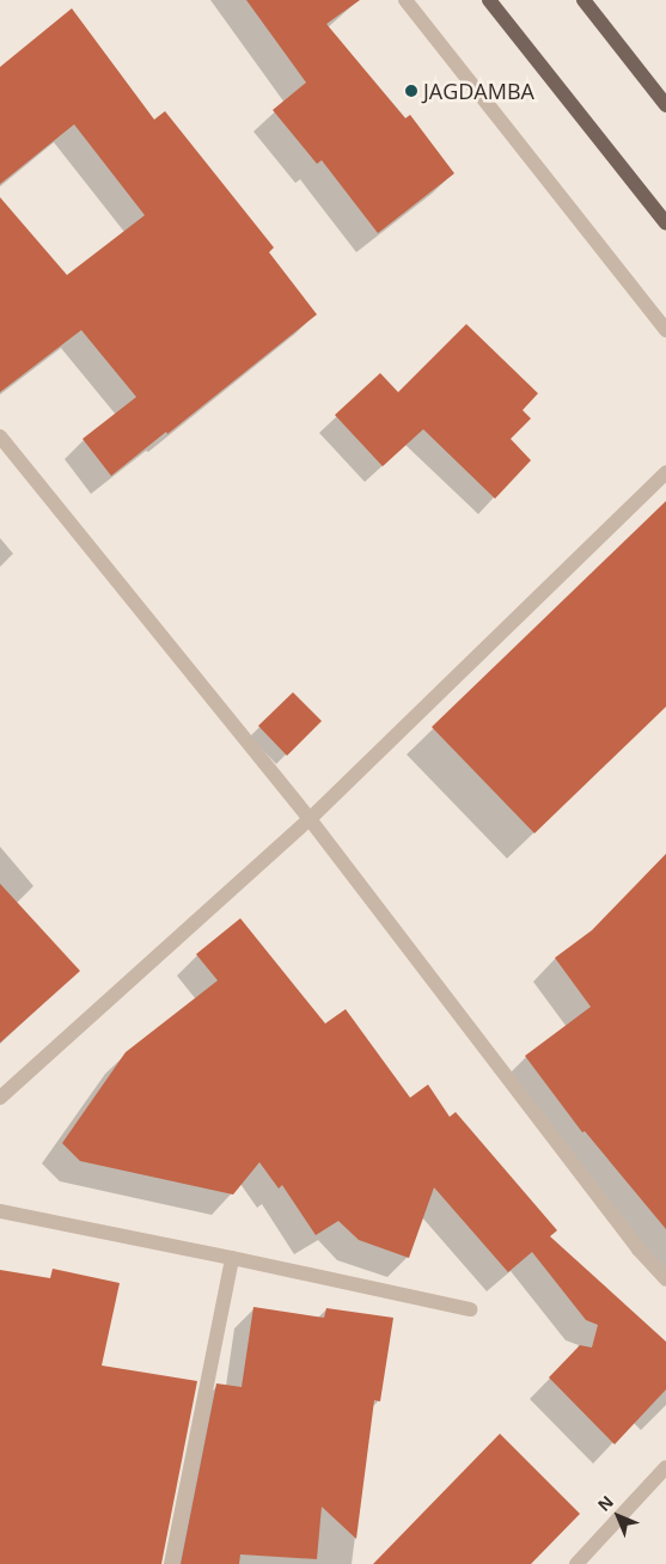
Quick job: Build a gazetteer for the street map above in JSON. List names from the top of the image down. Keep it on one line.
{"places":["JAGDAMBA"],"north":"top left"}
